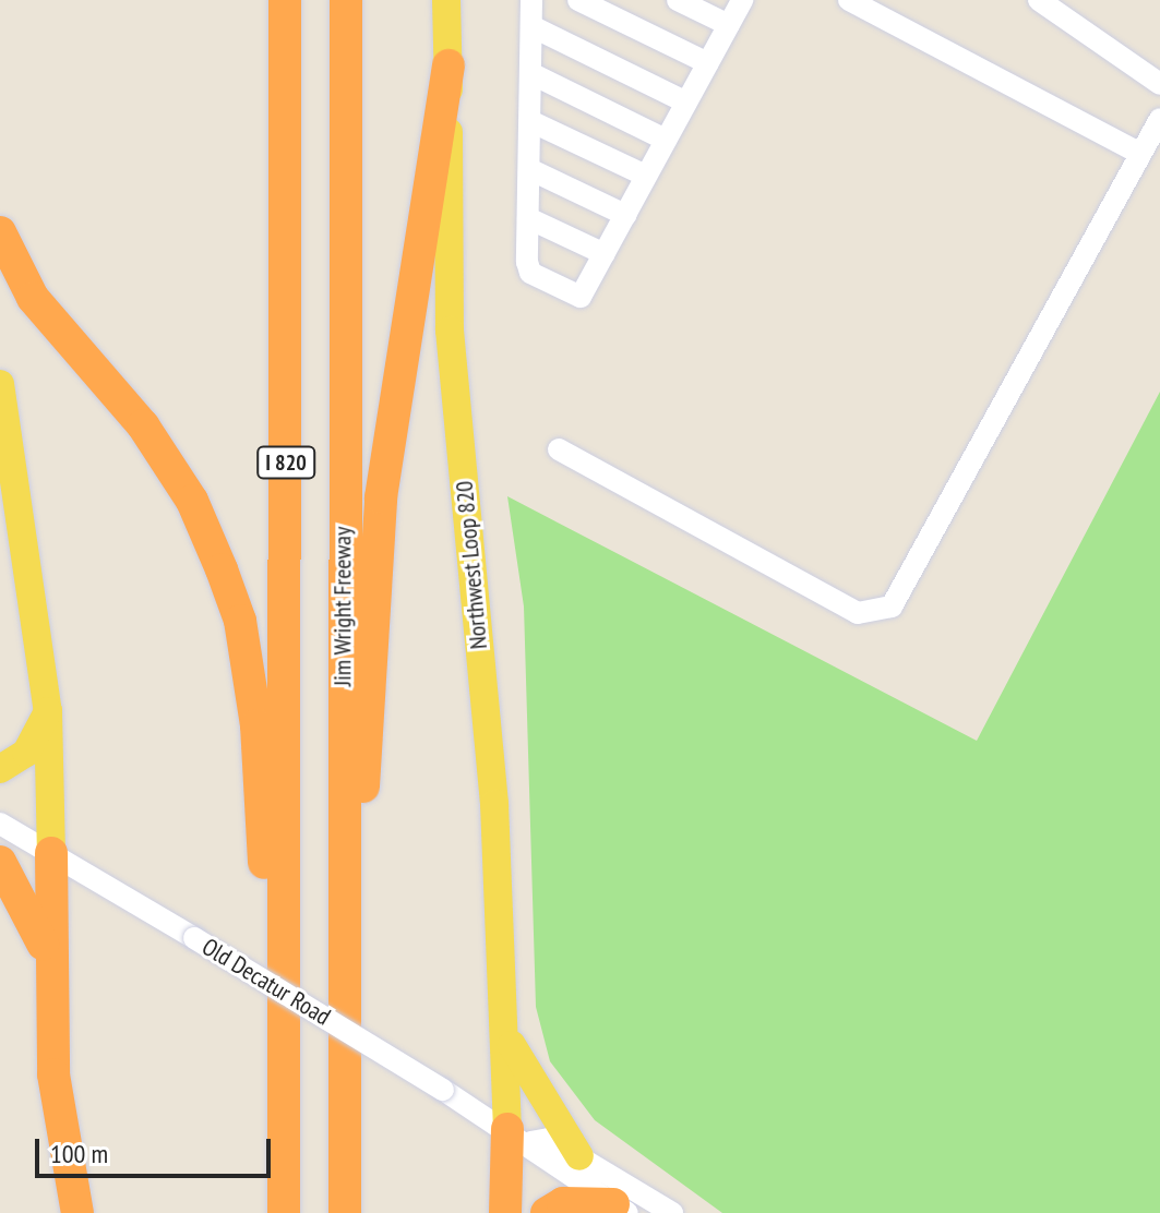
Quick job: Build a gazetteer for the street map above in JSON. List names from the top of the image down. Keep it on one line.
{"streets":{"highway":["I 820","Jim Wright Freeway"],"main road":["Northwest Loop 820"],"street":["Old Decatur Road"]},"crossings":[["Northwest Loop 820","Old Decatur Road"]],"scale_bar":"100 m"}
